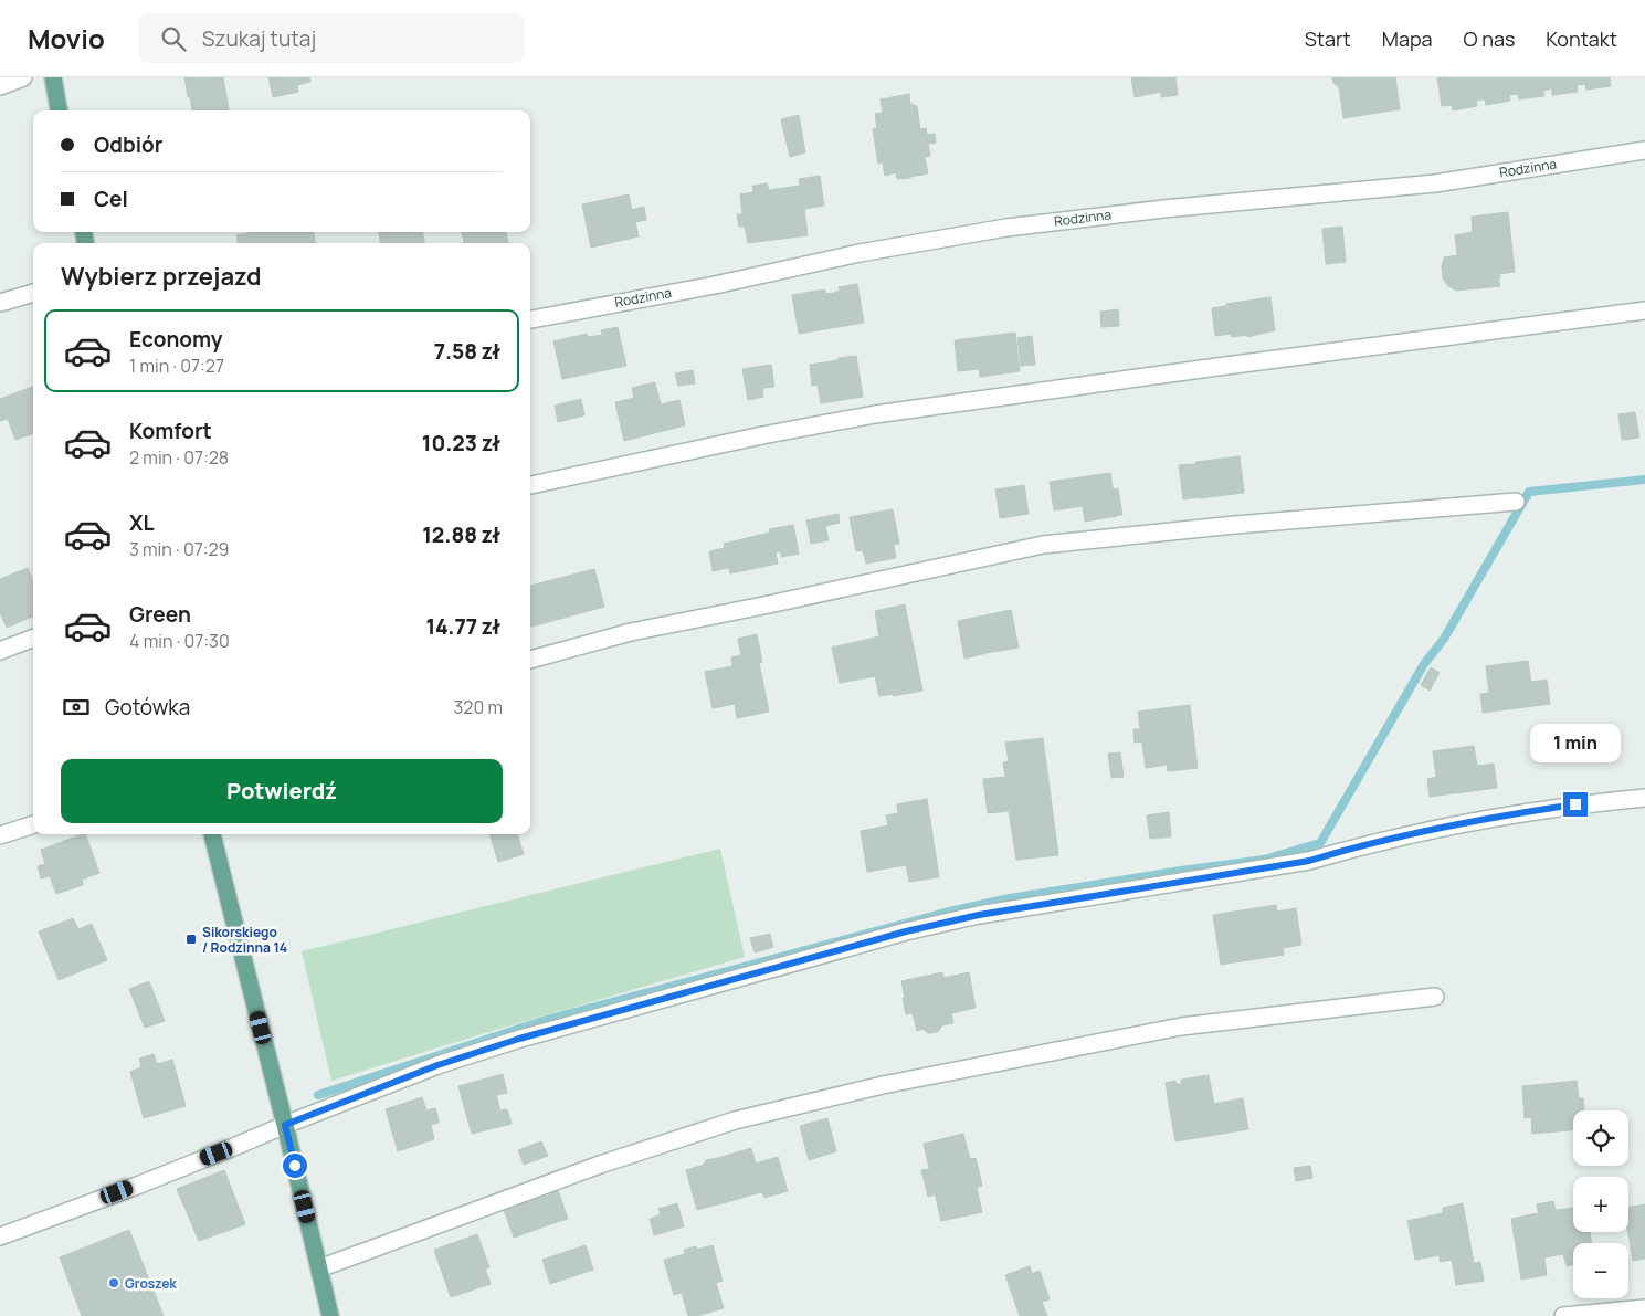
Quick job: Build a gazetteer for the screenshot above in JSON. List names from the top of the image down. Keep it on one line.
{"streets":{"street":["Rodzinna"]},"places":{"transit":["Sikorskiego / Rodzinna 14"],"other":["Groszek"]},"page":{"header":"Movio","search":"Szukaj tutaj","nav":["Start","Mapa","O nas","Kontakt"],"banner":["Odbiór","Cel"],"heading":"Wybierz przejazd","list":[{"name":"Economy","note":"1 min · 07:27","value":"7.58 zł"},{"name":"Komfort","note":"2 min · 07:28","value":"10.23 zł"},{"name":"XL","note":"3 min · 07:29","value":"12.88 zł"},{"name":"Green","note":"4 min · 07:30","value":"14.77 zł"}],"pay":["Gotówka","320 m"],"bubble":"1 min","buttons":"Potwierdź","map_buttons":["+","−"]}}
